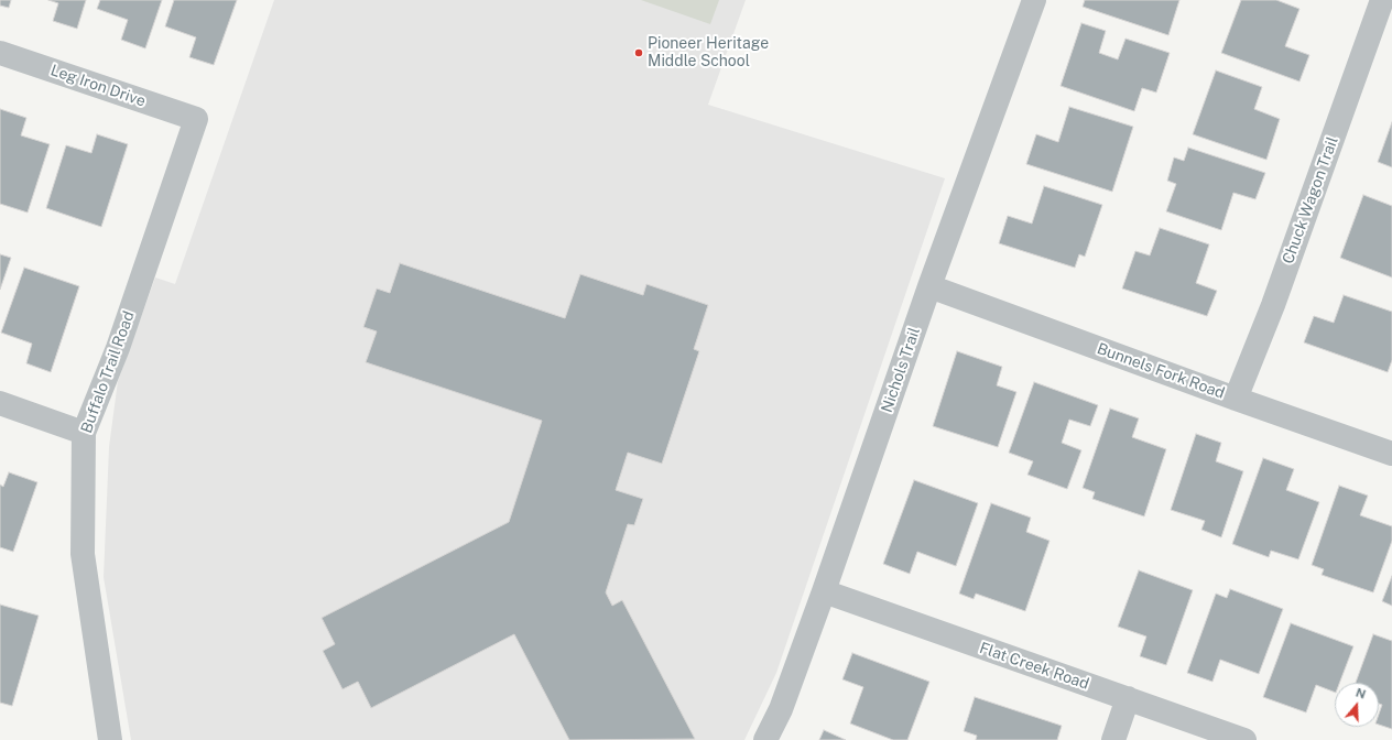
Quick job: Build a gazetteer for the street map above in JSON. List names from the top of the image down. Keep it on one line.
{"streets":{"street":["Leg Iron Drive","Chuck Wagon Trail","Nichols Trail","Bunnels Fork Road","Buffalo Trail Road","Flat Creek Road"]},"crossings":[["Leg Iron Drive","Buffalo Trail Road"],["Chuck Wagon Trail","Bunnels Fork Road"],["Nichols Trail","Bunnels Fork Road"],["Nichols Trail","Flat Creek Road"]],"places":["Pioneer Heritage Middle School"],"north":"top"}
